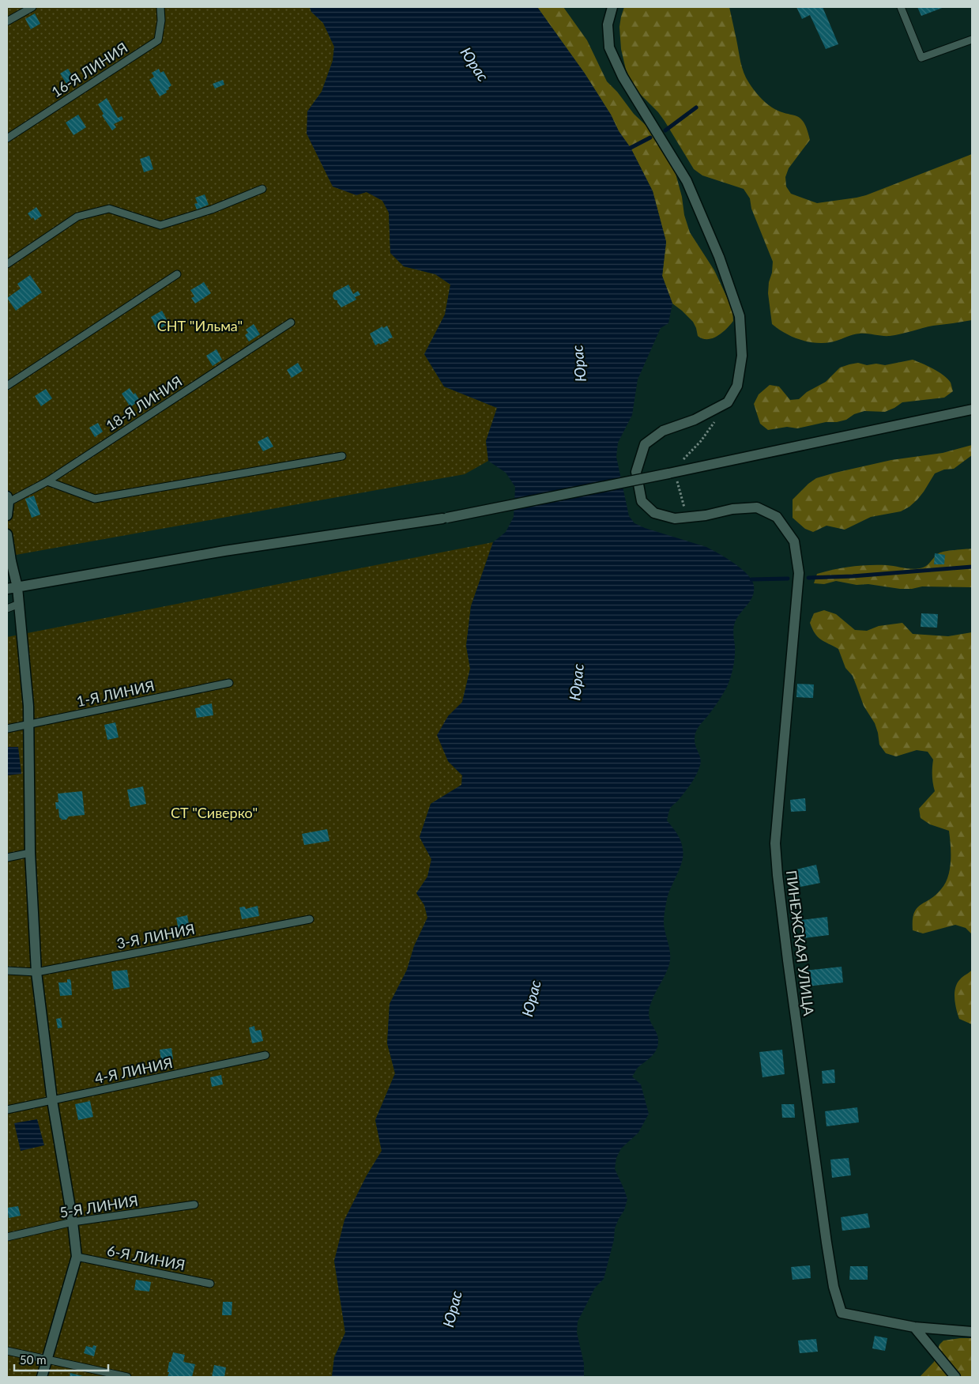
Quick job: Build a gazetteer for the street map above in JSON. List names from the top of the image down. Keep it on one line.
{"streets":{"street":["ПИНЕЖСКАЯ УЛИЦА"],"lane":["16-Я ЛИНИЯ","18-Я ЛИНИЯ","1-Я ЛИНИЯ","3-Я ЛИНИЯ","4-Я ЛИНИЯ","5-Я ЛИНИЯ","6-Я ЛИНИЯ"]},"water":["Юрас"],"parks":["СНТ \"Ильма\"","СТ \"Сиверко\""],"scale_bar":"50 m"}
